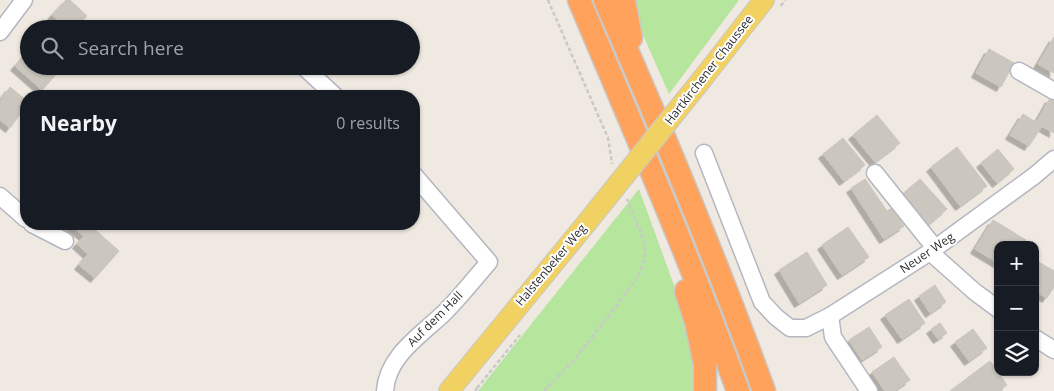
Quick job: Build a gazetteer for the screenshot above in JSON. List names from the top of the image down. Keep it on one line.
{"streets":{"main road":["Hartkirchener Chaussee","Halstenbeker Weg"],"street":["Neuer Weg","Auf dem Hall"]},"crossings":[["Hartkirchener Chaussee","Halstenbeker Weg"]],"page":{"search":"Search here","heading":["Nearby","0 results"],"map_buttons":["+","−"]}}
